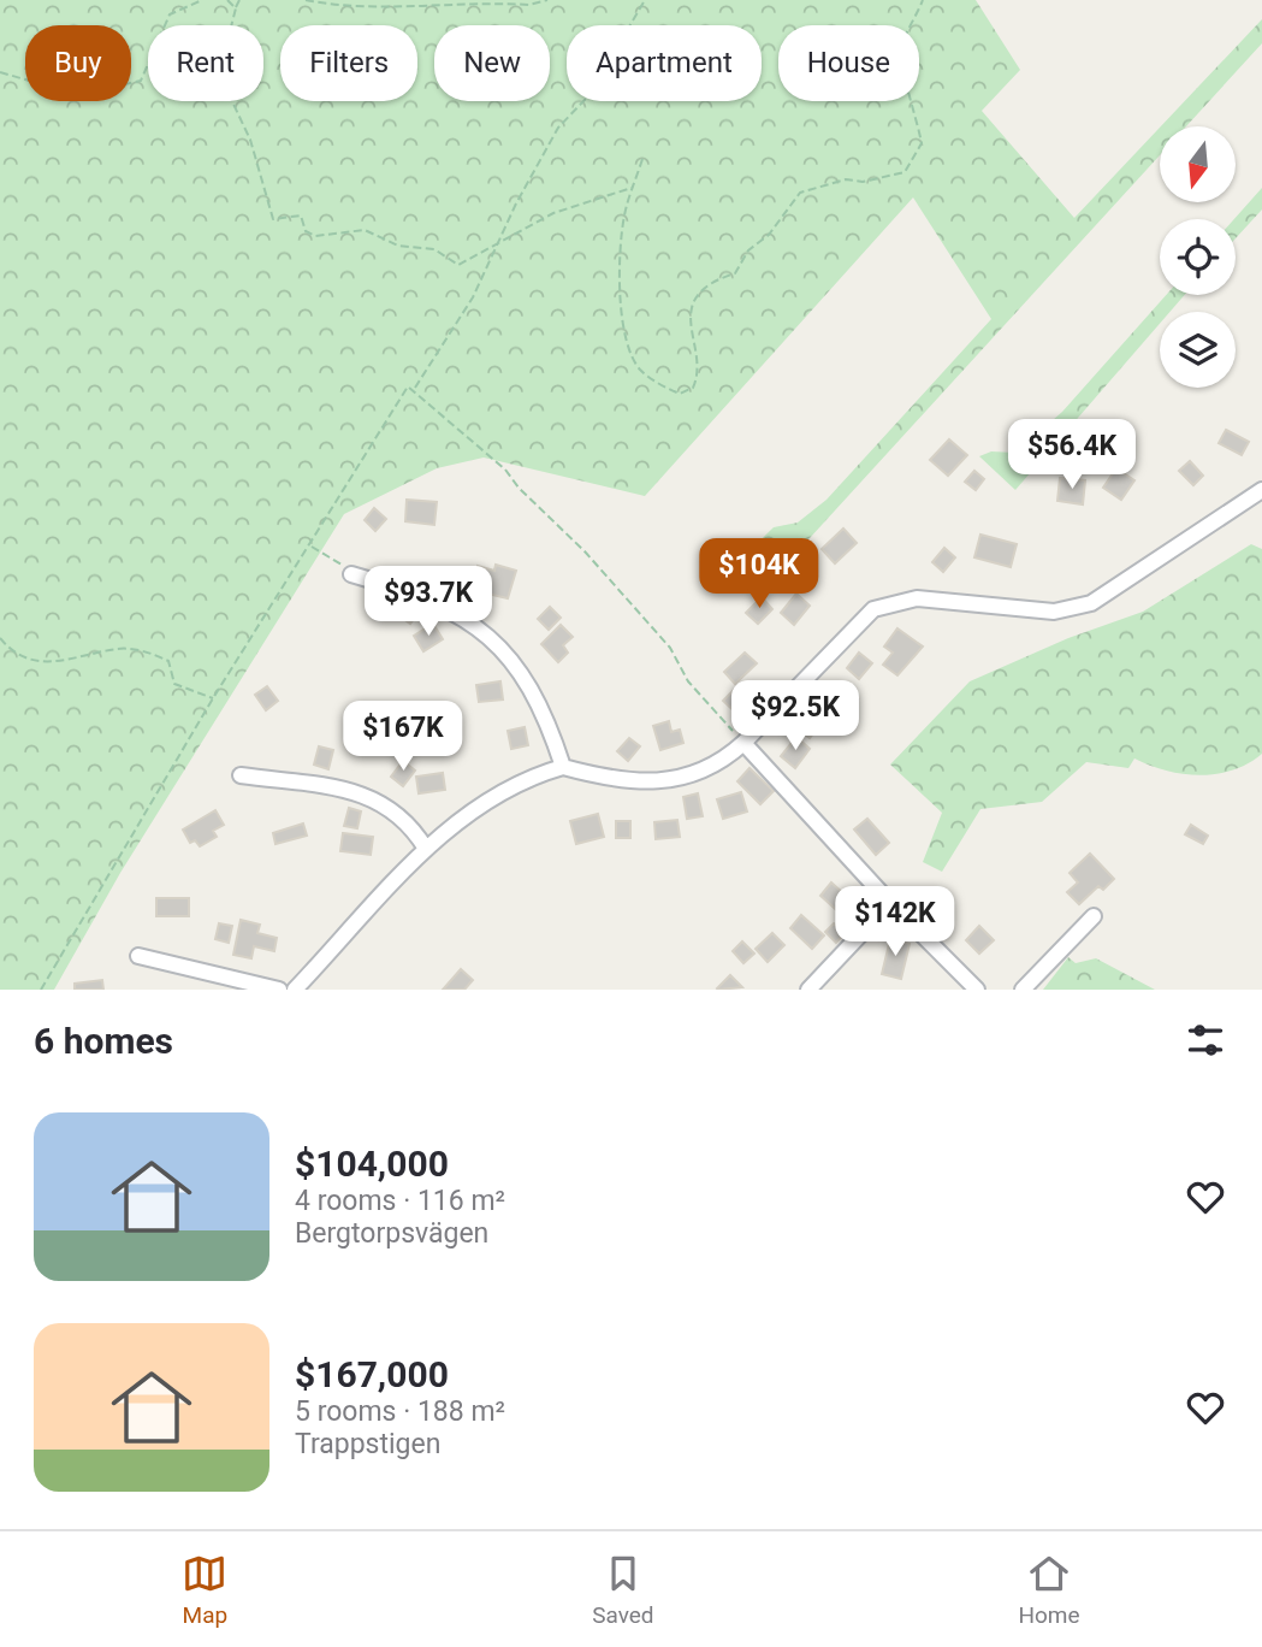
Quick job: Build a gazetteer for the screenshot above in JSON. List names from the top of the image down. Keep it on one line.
{"north":"bottom","page":{"chip":["Buy","Rent","Filters","New","Apartment","House"],"price":["$56.4K","$104K","$93.7K","$92.5K","$167K","$142K"],"heading":"6 homes","list":[{"name":"$104,000","note":"4 rooms · 116 m² · Bergtorpsvägen"},{"name":"$167,000","note":"5 rooms · 188 m² · Trappstigen"}],"tabs":["Map","Saved","Home"]}}
